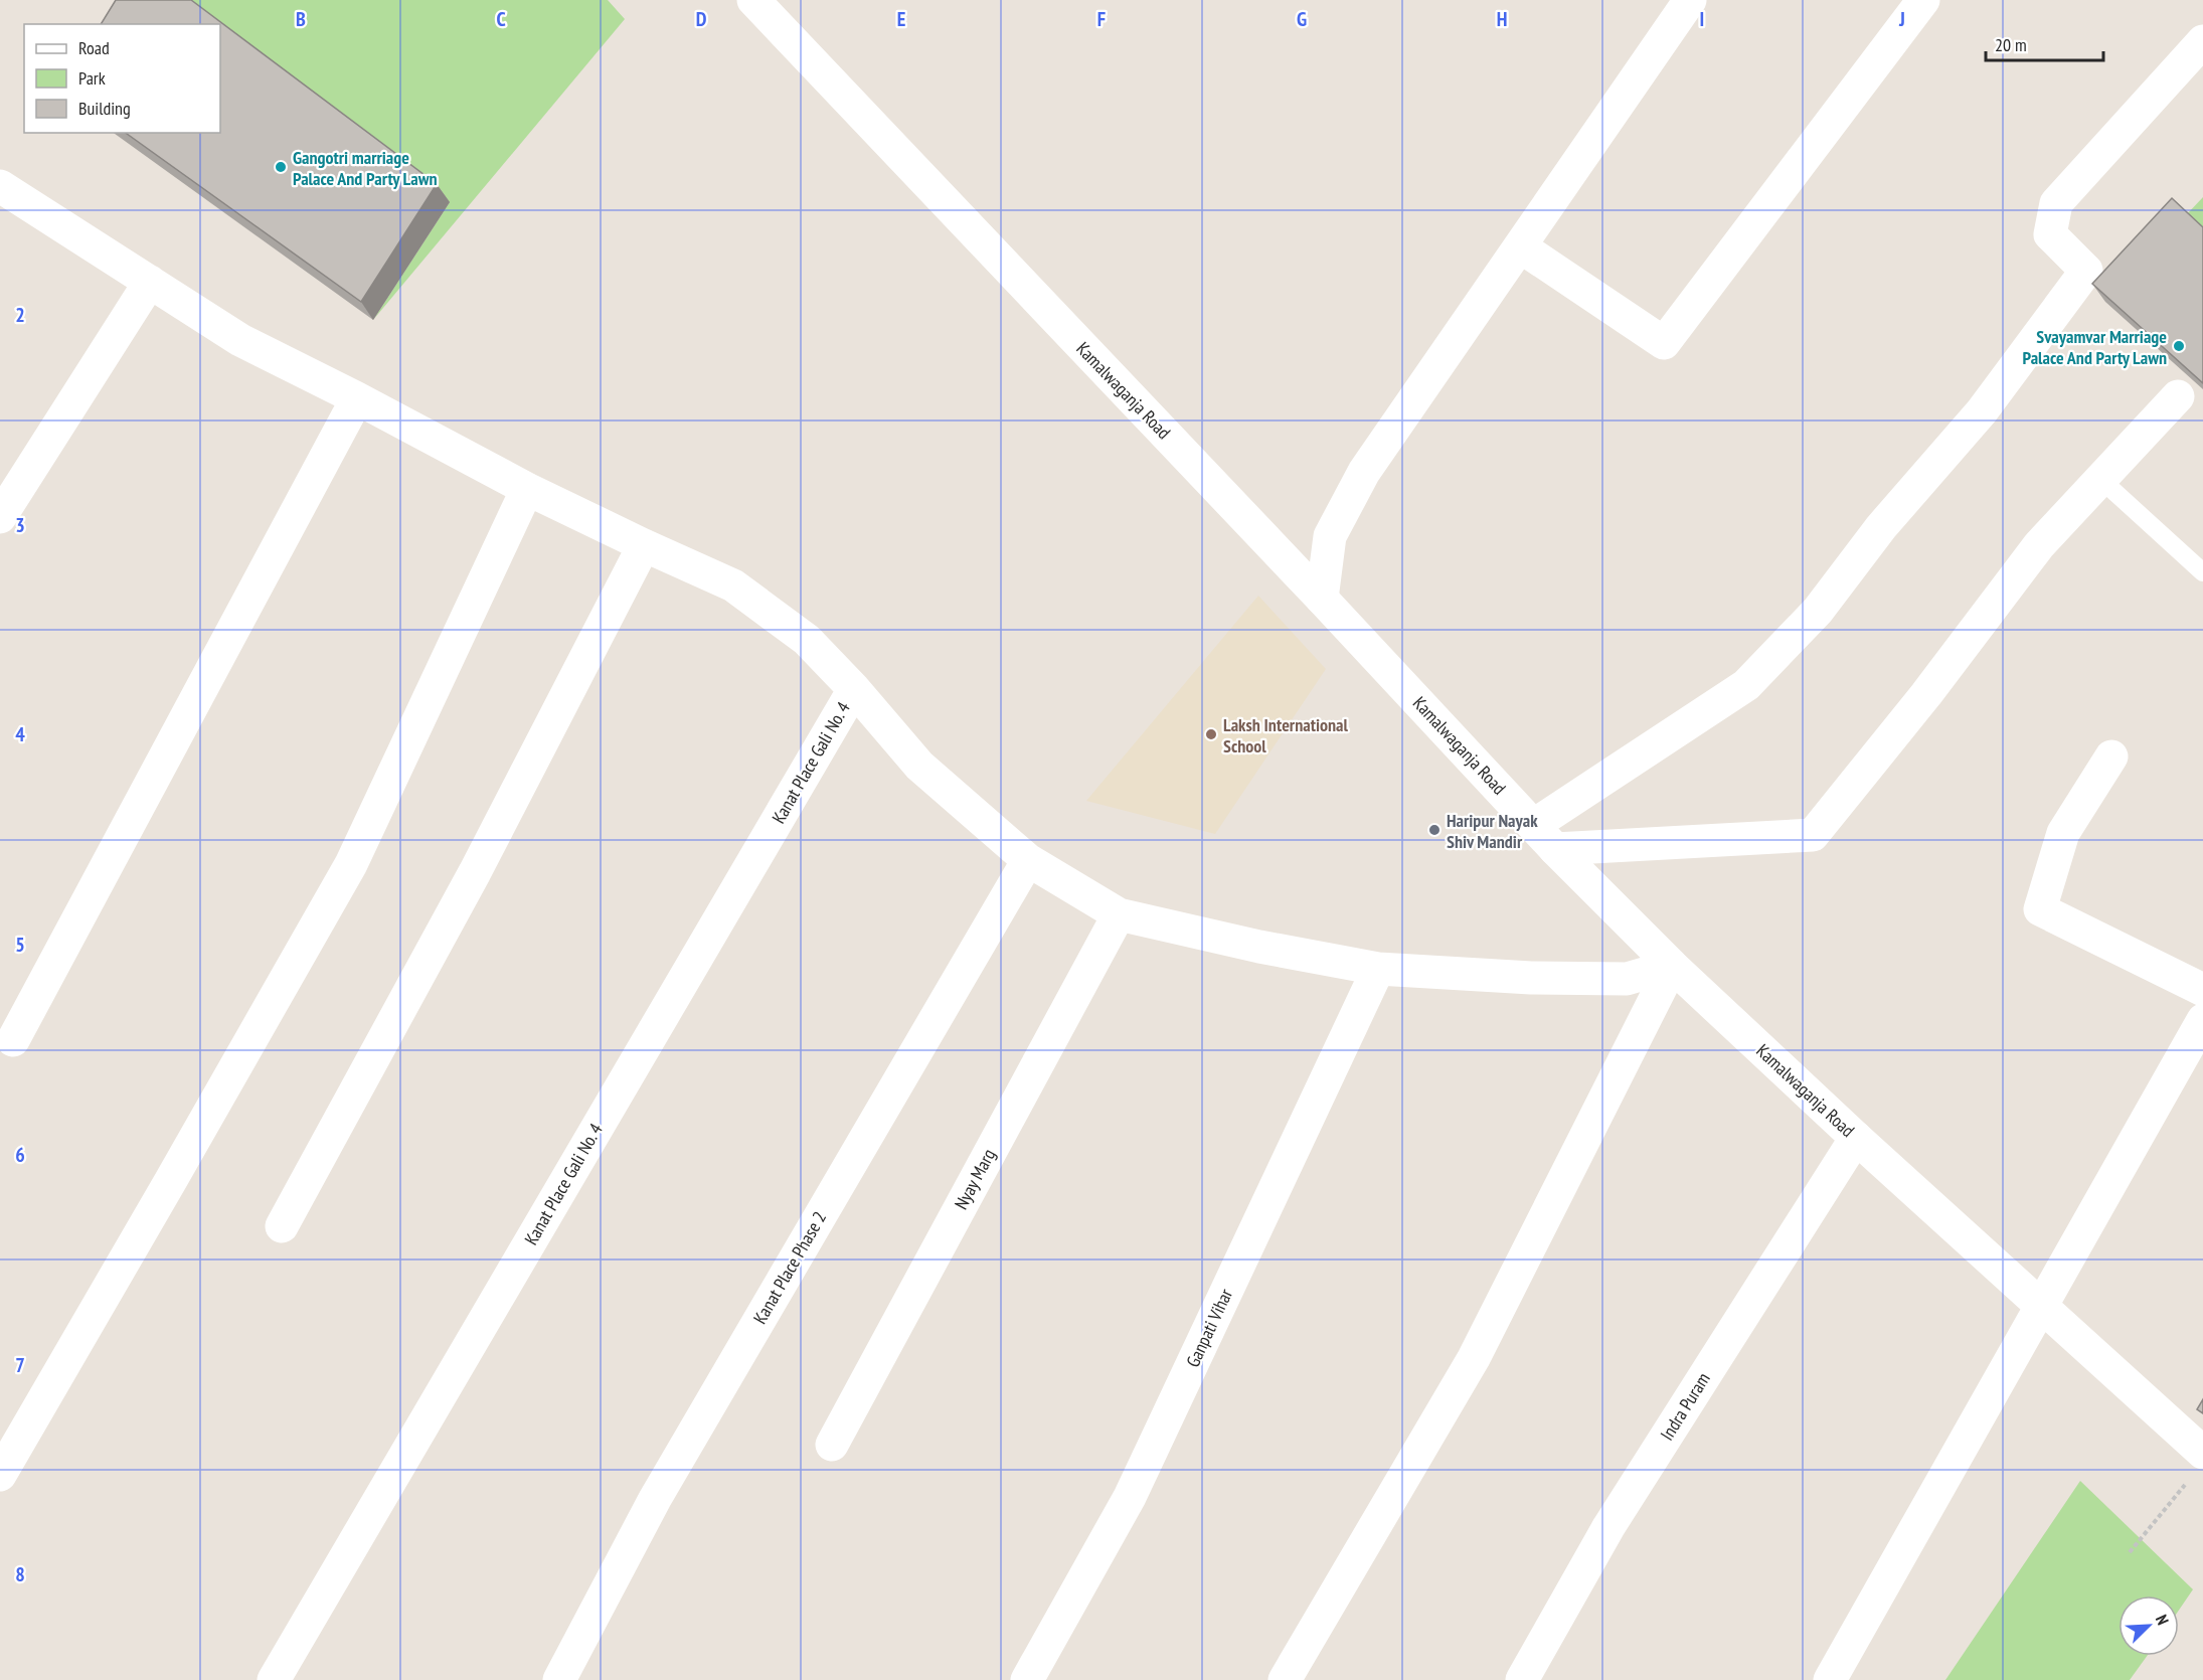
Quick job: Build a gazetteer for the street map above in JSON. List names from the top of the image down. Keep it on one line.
{"streets":{"street":["Kamalwaganja Road","Kanat Place Gali No. 4","Nyay Marg","Kanat Place Phase 2","Ganpati Vihar","Indra Puram"]},"crossings":[["Kamalwaganja Road","Indra Puram"]],"places":["Gangotri marriage Palace And Party Lawn","Svayamvar Marriage Palace And Party Lawn","Laksh International School","Haripur Nayak Shiv Mandir"],"legend":["Road","Park","Building"],"scale_bar":"20 m","north":"top right","grid":{"columns":["B","C","D","E","F","G","H","I","J"],"rows":["2","3","4","5","6","7","8"]}}
